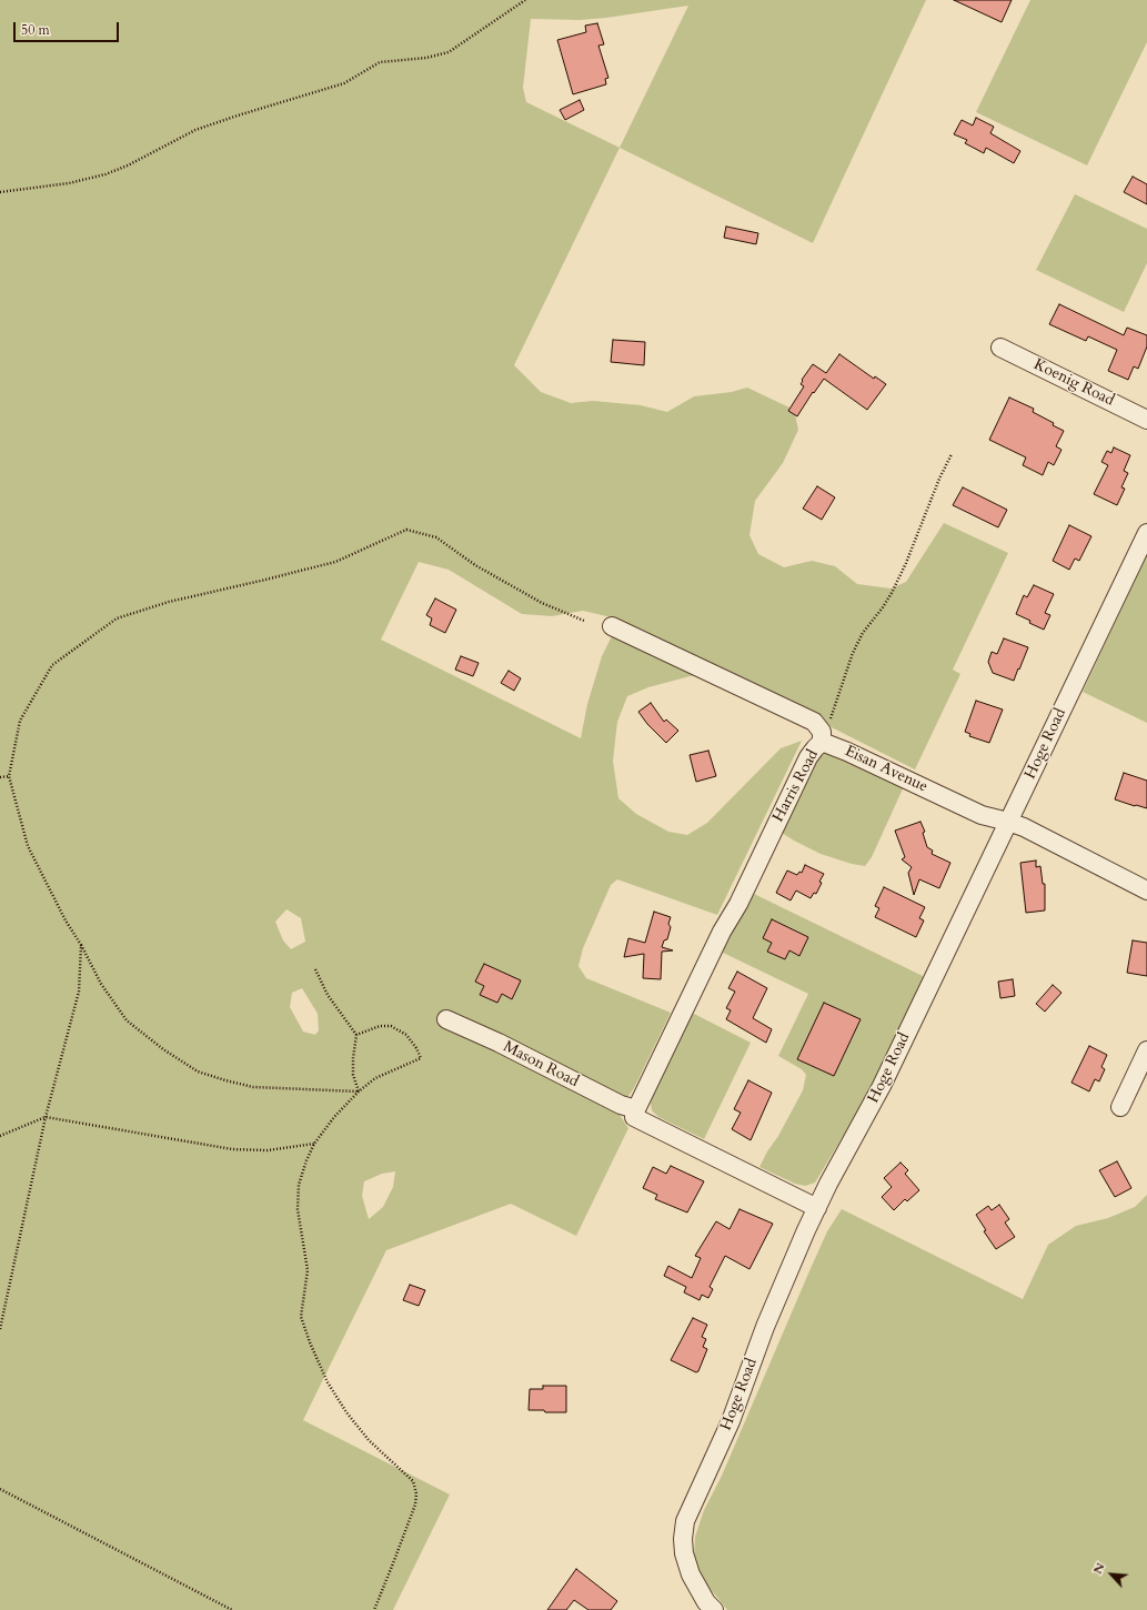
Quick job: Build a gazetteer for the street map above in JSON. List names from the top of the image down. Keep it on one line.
{"streets":{"street":["Koenig Road","Hoge Road","Eisan Avenue","Harris Road","Mason Road"]},"crossings":[["Hoge Road","Eisan Avenue"],["Hoge Road","Mason Road"],["Eisan Avenue","Harris Road"],["Harris Road","Mason Road"]],"scale_bar":"50 m","north":"top left"}
